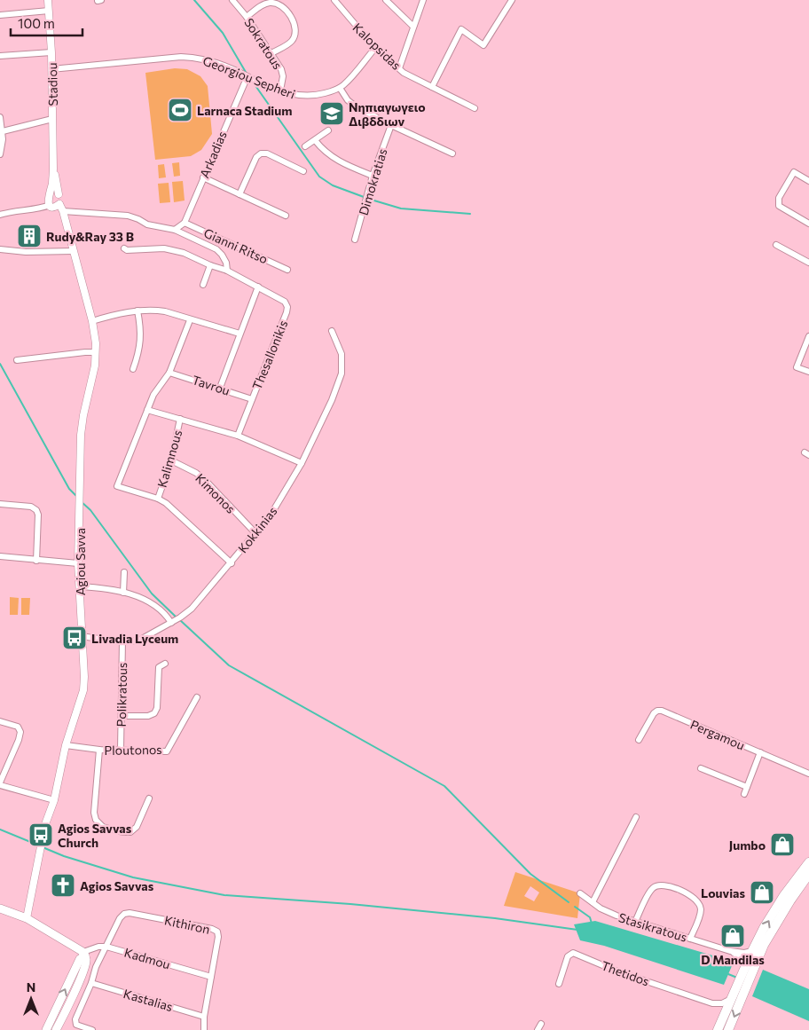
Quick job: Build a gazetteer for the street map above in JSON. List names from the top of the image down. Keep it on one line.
{"streets":{"street":["Sokratous","Kalopsidas","Georgiou Sepheri","Stadiou","Arkadias","Dimokratias","Gianni Ritso","Thesallonikis","Tavrou","Kalimnous","Kimonos","Kokkinias","Agiou Savva","Polikratous","Pergamou","Ploutonos","Kithiron","Stasikratous","Kadmou","Thetidos","Kastalias"]},"crossings":[["Sokratous","Georgiou Sepheri"],["Kalopsidas","Georgiou Sepheri"],["Georgiou Sepheri","Stadiou"],["Georgiou Sepheri","Arkadias"],["Stadiou","Agiou Savva"],["Arkadias","Gianni Ritso"],["Thesallonikis","Tavrou"],["Kalimnous","Kimonos"],["Kimonos","Kokkinias"],["Kokkinias","Agiou Savva"],["Kokkinias","Polikratous"],["Agiou Savva","Ploutonos"],["Polikratous","Ploutonos"],["Kithiron","Kadmou"],["Kithiron","Kastalias"]],"places":{"sports":["Larnaca Stadium"],"school or university":["Νηπιαγωγειο Διβδδιων"],"building":["Rudy&Ray 33 B"],"bus stop":["Livadia Lyceum","Agios Savvas Church"],"shop":["Jumbo","Louvias","D Mandilas"],"church":["Agios Savvas"]},"scale_bar":"100 m","north":"top"}
